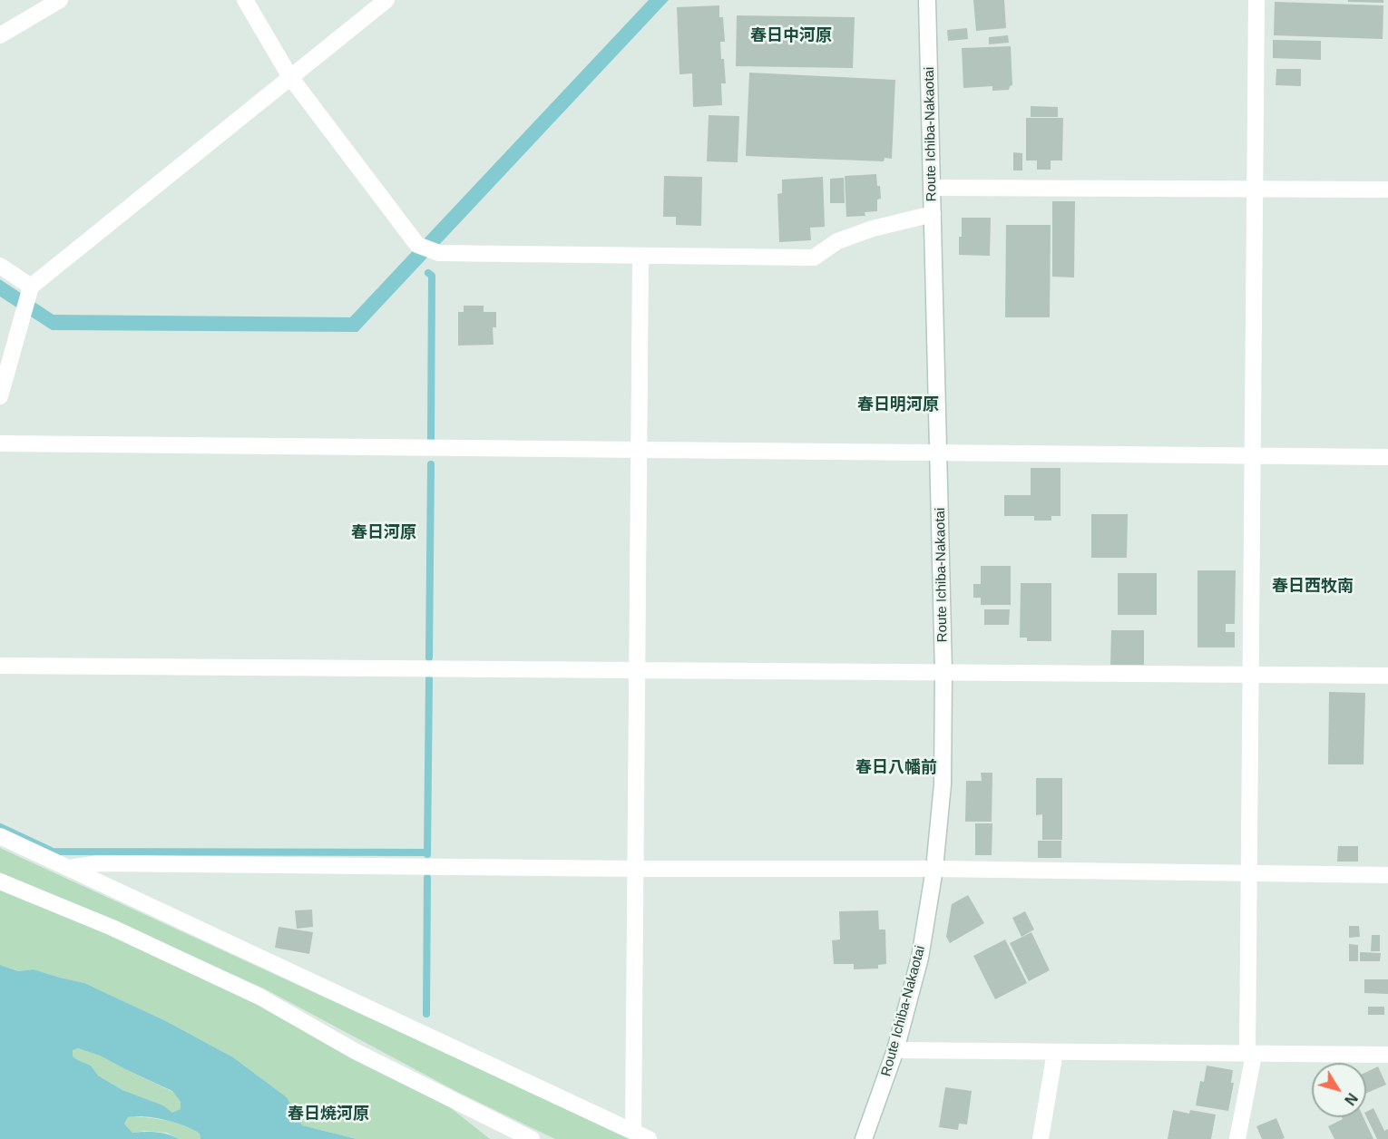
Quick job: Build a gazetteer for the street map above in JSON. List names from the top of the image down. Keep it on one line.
{"streets":{"street":["Route Ichiba-Nakaotai"]},"districts":["春日中河原","春日明河原","春日河原","春日西牧南","春日八幡前","春日焼河原"],"north":"bottom right"}
